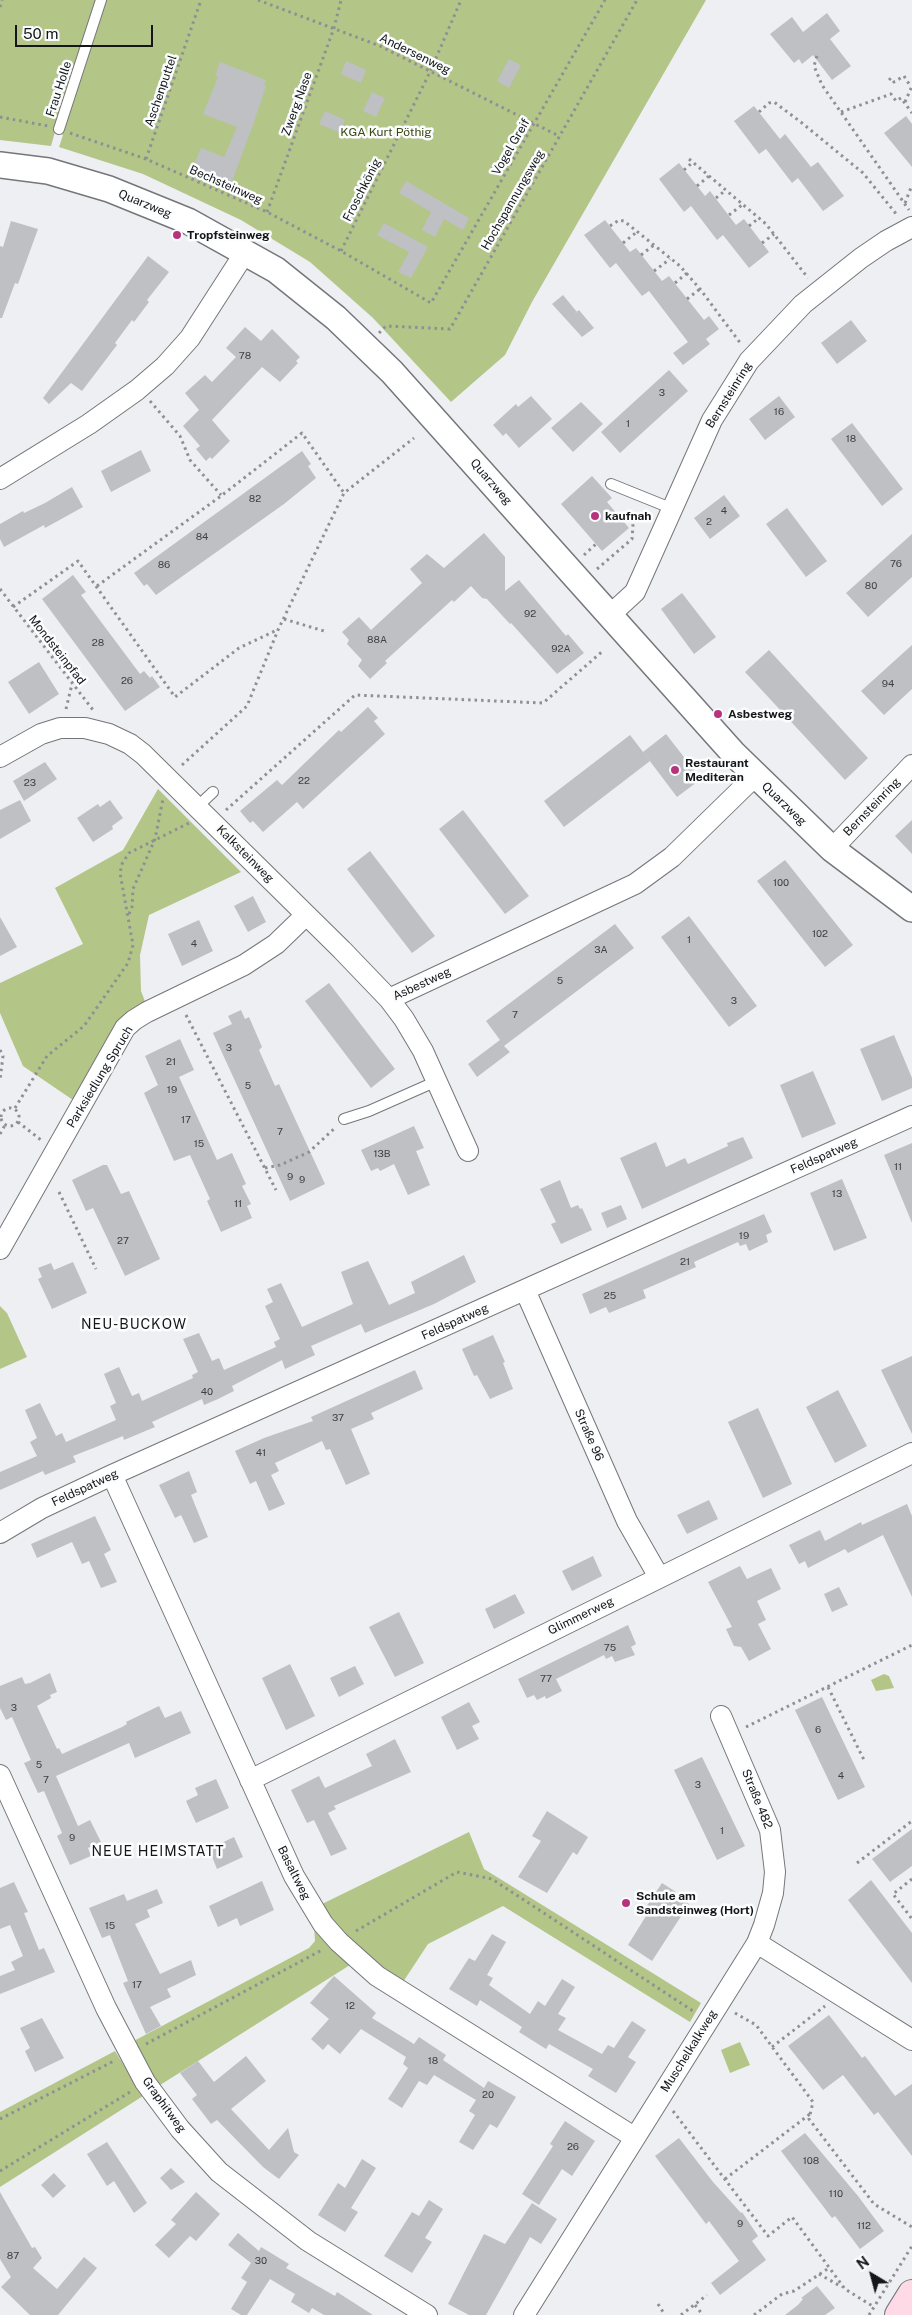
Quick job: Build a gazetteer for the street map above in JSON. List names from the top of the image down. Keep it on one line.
{"streets":{"street":["Quarzweg","Bernsteinring","Kalksteinweg","Asbestweg","Parksiedlung Spruch","Feldspatweg","Straße 96","Glimmerweg","Straße 482","Basaltweg","Muschelkalkweg","Graphitweg"],"lane":["Frau Holle"],"path":["Andersenweg","Aschenputtel","Zwerg Nase","Vogel Greif","Bechsteinweg","Froschkönig","Hochspannungsweg","Mondsteinpfad"]},"crossings":[["Andersenweg","Zwerg Nase"],["Andersenweg","Vogel Greif"],["Andersenweg","Froschkönig"],["Andersenweg","Hochspannungsweg"],["Frau Holle","Bechsteinweg"],["Aschenputtel","Bechsteinweg"],["Zwerg Nase","Bechsteinweg"],["Vogel Greif","Bechsteinweg"],["Bechsteinweg","Froschkönig"],["Hochspannungsweg","Quarzweg"],["Quarzweg","Bernsteinring"],["Quarzweg","Asbestweg"],["Kalksteinweg","Asbestweg"],["Kalksteinweg","Parksiedlung Spruch"],["Feldspatweg","Straße 96"],["Feldspatweg","Basaltweg"],["Straße 96","Glimmerweg"],["Glimmerweg","Basaltweg"],["Straße 482","Muschelkalkweg"],["Basaltweg","Muschelkalkweg"]],"districts":["NEU-BUCKOW","NEUE HEIMSTATT"],"parks":["KGA Kurt Pöthig"],"places":["Tropfsteinweg","kaufnah","Asbestweg","Restaurant Mediteran","Schule am Sandsteinweg (Hort)"],"house_numbers":["78","3","16","1","18","82","4","2","84","76","86","80","92","88A","28","92A","26","94","22","23","100","102","1","4","3A","5","3","7","3","21","5","19","17","7","15","13B","11","9","9","13","11","19","27","21","25","40","37","41","75","77","3","6","5","4","7","3","1","9","15","17","12","18","20","26","108","110","9","112","87","30"],"scale_bar":"50 m","north":"top left"}
